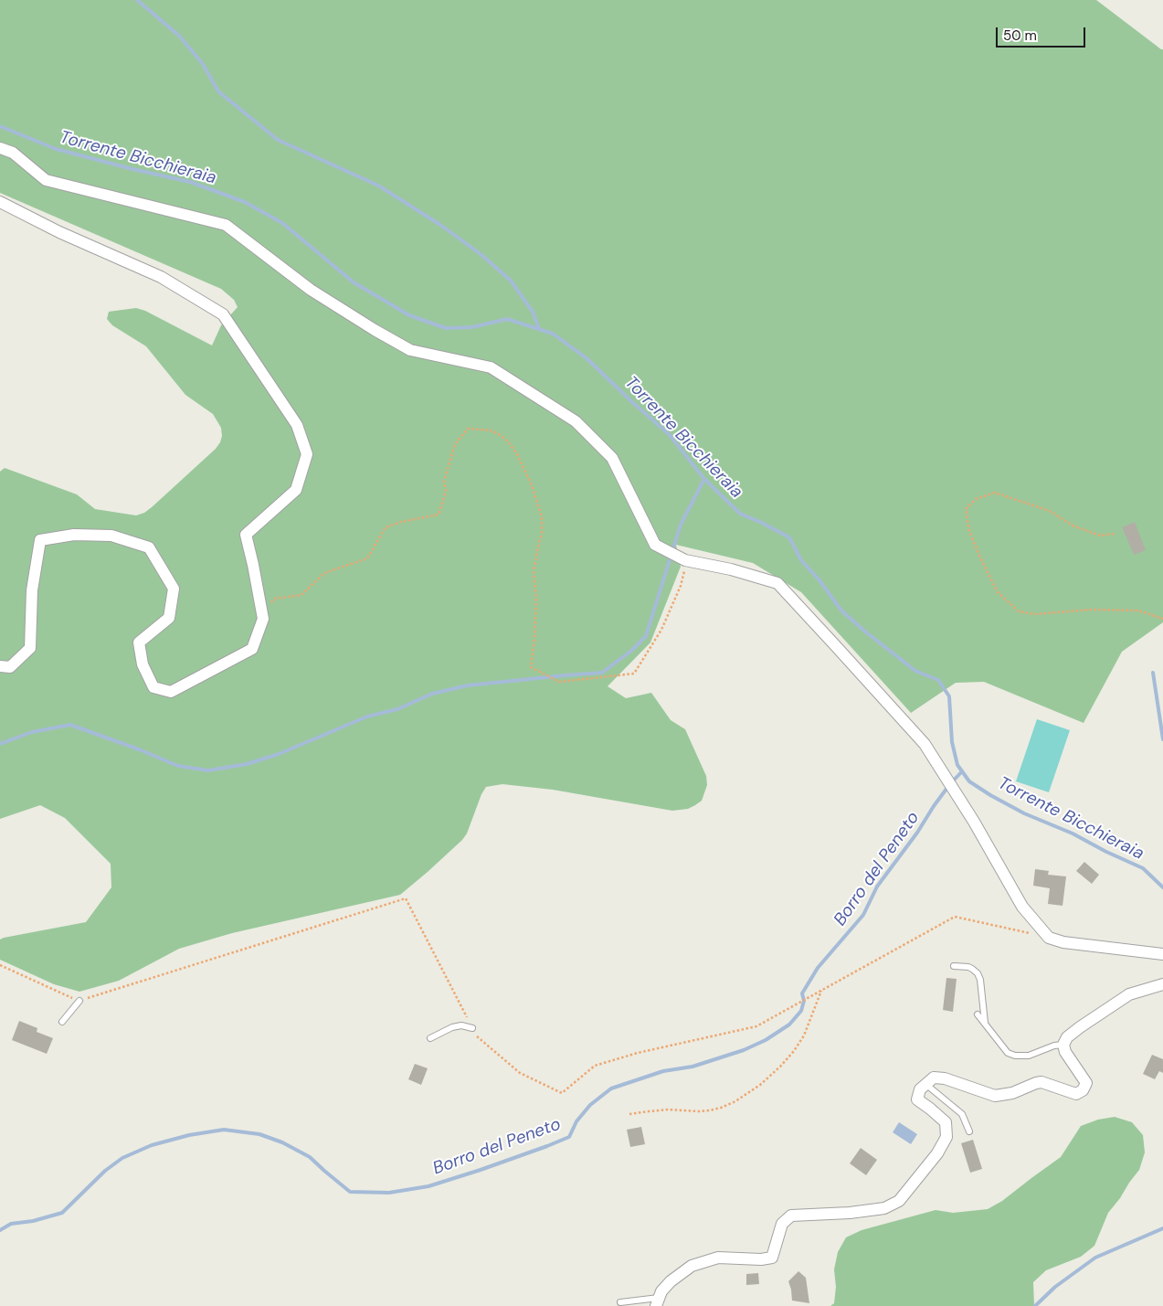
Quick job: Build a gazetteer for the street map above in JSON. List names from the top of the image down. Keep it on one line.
{"water":["Torrente Bicchieraia","Borro del Peneto"],"scale_bar":"50 m"}
